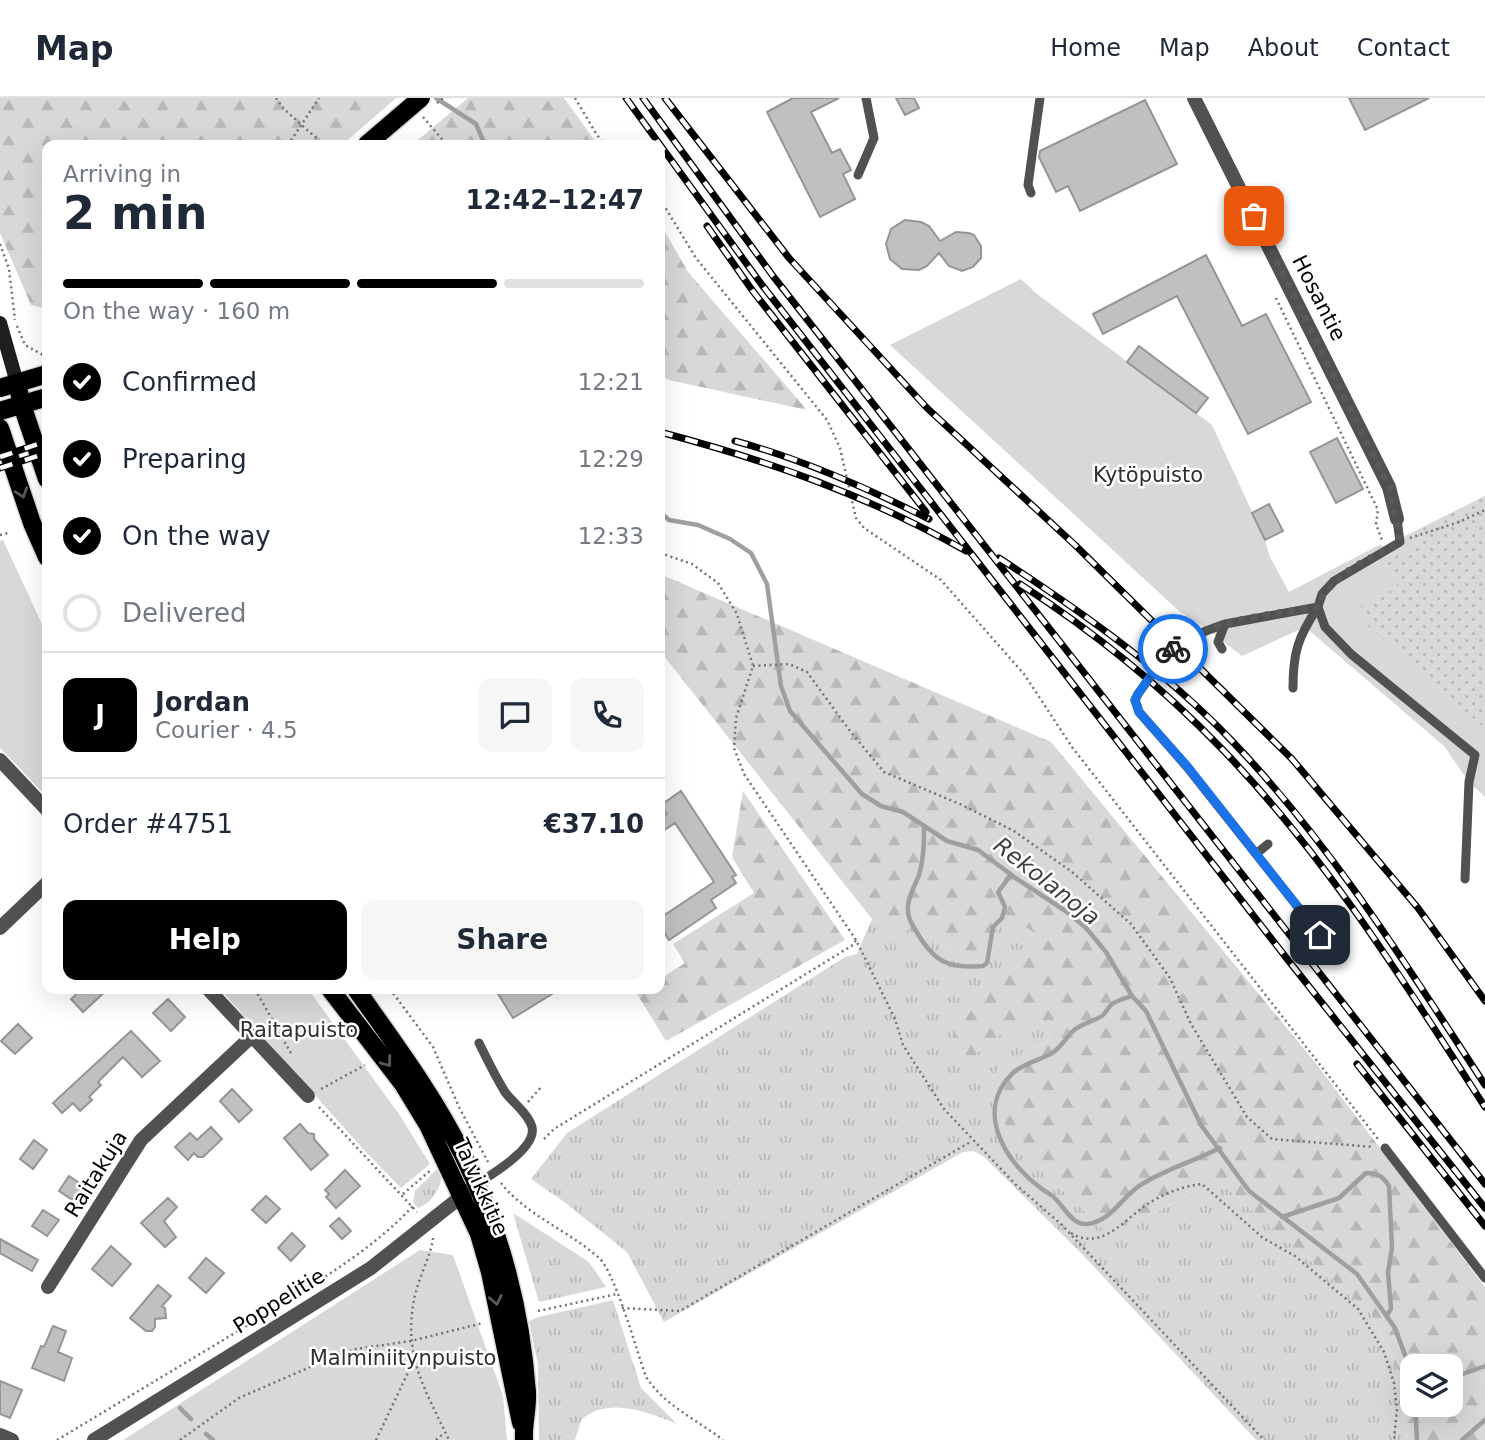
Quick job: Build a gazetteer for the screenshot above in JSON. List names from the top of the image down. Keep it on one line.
{"streets":{"main road":["Talvikkitie"],"street":["Hosantie","Raitakuja","Poppelitie"]},"crossings":[["Talvikkitie","Poppelitie"]],"water":["Rekolanoja"],"parks":["Kytöpuisto","Raitapuisto","Malminiitynpuisto"],"page":{"header":"Map","nav":["Home","Map","About","Contact"],"heading":["2 min","Arriving in","12:42–12:47"],"panel":["Jordan","Courier · 4.5","Order #4751","€37.10"],"bar":"On the way · 160 m","list":[["Confirmed","12:21"],["Preparing","12:29"],["On the way","12:33"],"Delivered"],"round":"J","buttons":["Help","Share"]}}
